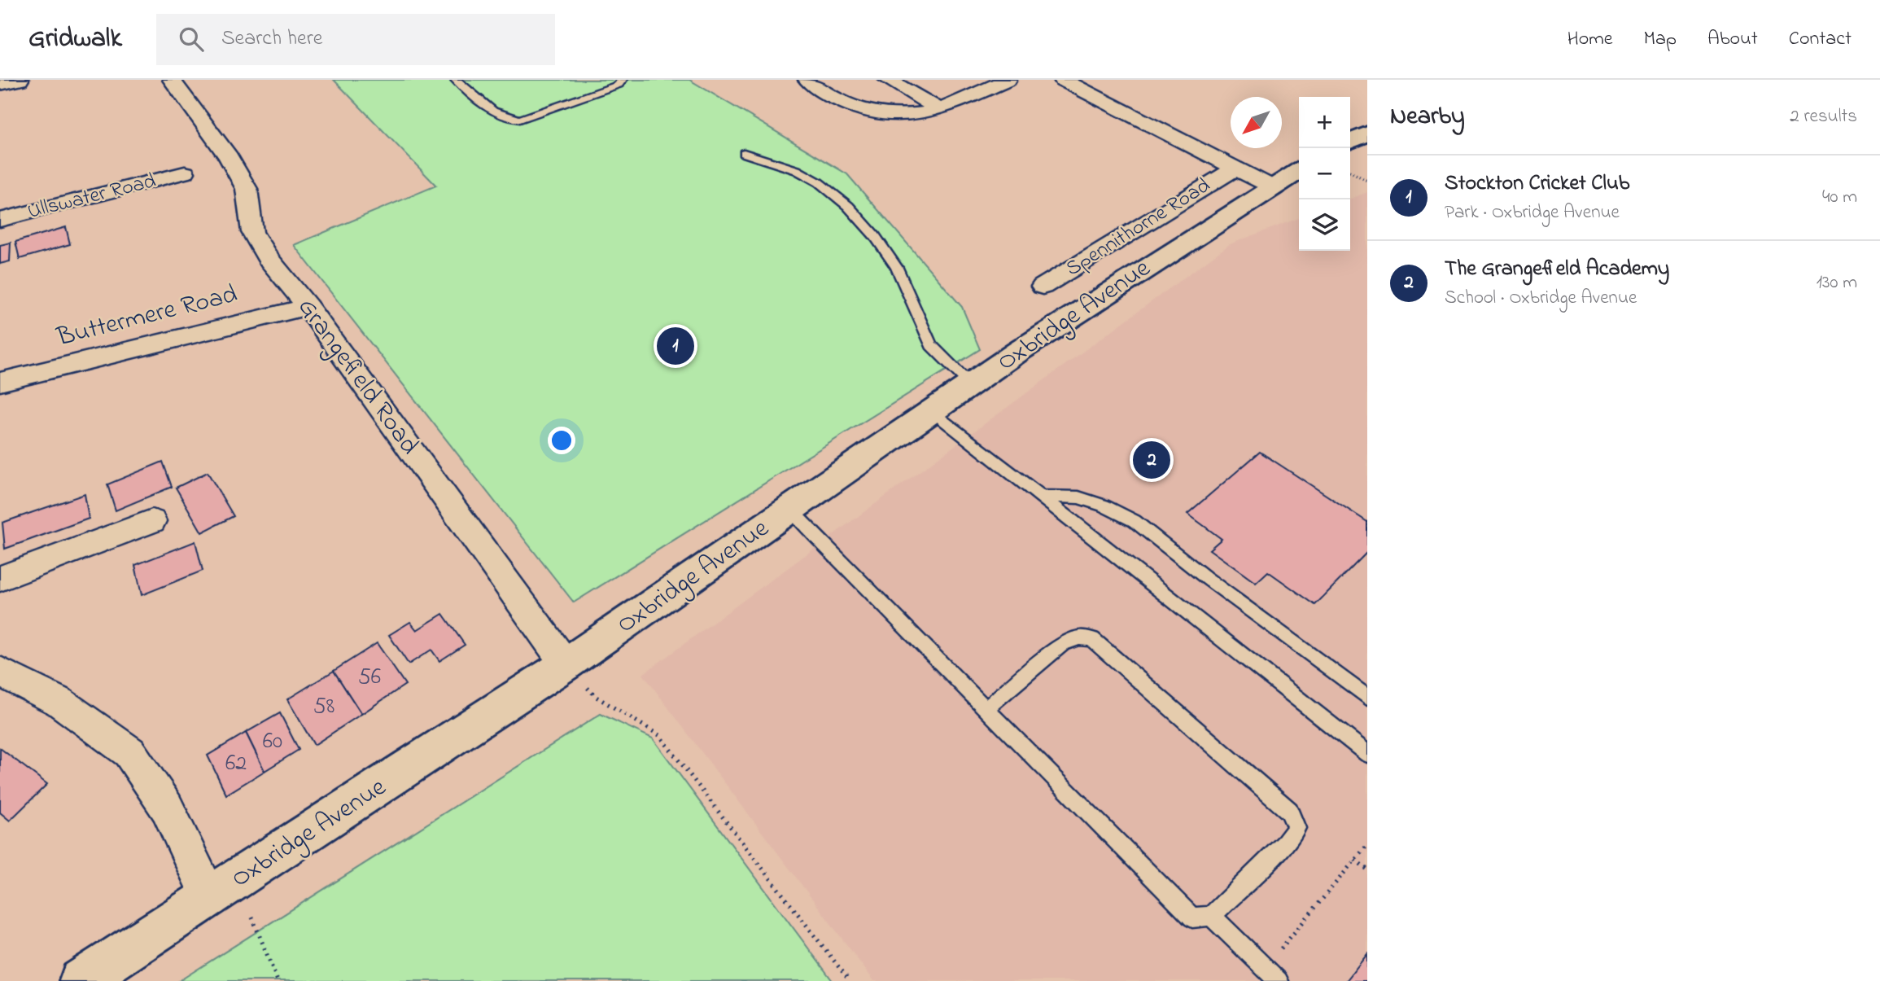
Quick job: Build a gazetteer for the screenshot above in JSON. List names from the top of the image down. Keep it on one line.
{"streets":{"main road":["Oxbridge Avenue"],"street":["Ullswater Road","Spennithorne Road","Buttermere Road","Grangefield Road"]},"crossings":[["Oxbridge Avenue","Grangefield Road"],["Buttermere Road","Grangefield Road"]],"house_numbers":["56","58","60","62"],"north":"bottom left","page":{"header":"Gridwalk","search":"Search here","nav":["Home","Map","About","Contact"],"heading":["Nearby","2 results"],"map_buttons":["+","−"],"list":[{"mark":"1","name":"Stockton Cricket Club","note":"Park · Oxbridge Avenue","value":"40 m"},{"mark":"2","name":"The Grangefield Academy","note":"School · Oxbridge Avenue","value":"130 m"}],"pins":["1","2"]}}
